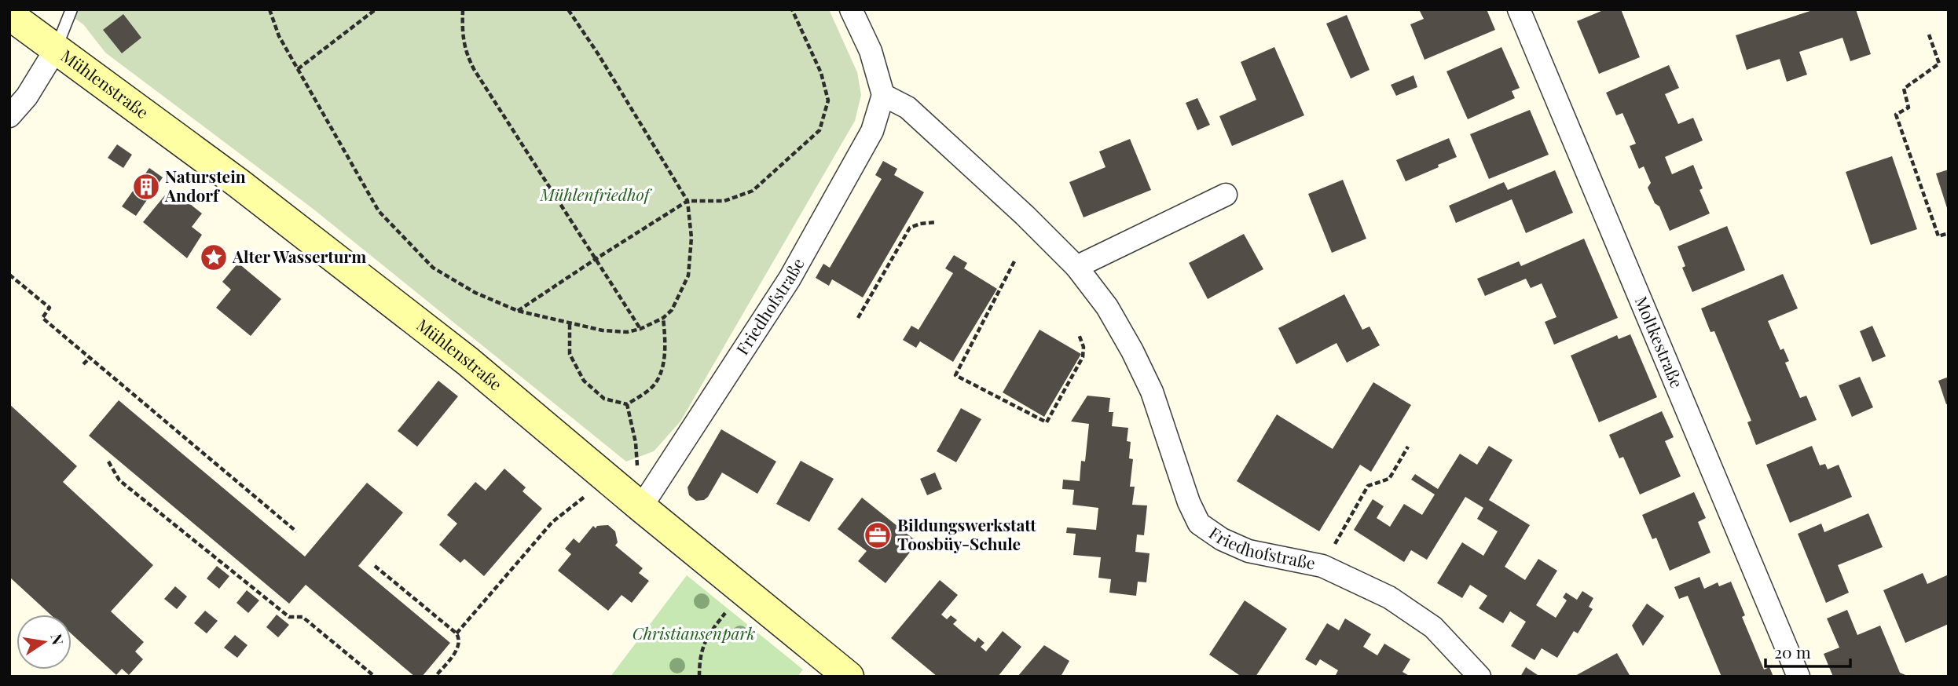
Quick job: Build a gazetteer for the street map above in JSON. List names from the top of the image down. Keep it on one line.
{"streets":{"main road":["Mühlenstraße"],"street":["Friedhofstraße","Moltkestraße"]},"crossings":[["Mühlenstraße","Friedhofstraße"]],"parks":["Mühlenfriedhof","Christiansenpark"],"places":{"building":["Naturstein Andorf"],"place":["Alter Wasserturm"],"office":["Bildungswerkstatt Toosbüy-Schule"]},"scale_bar":"20 m","north":"right"}
